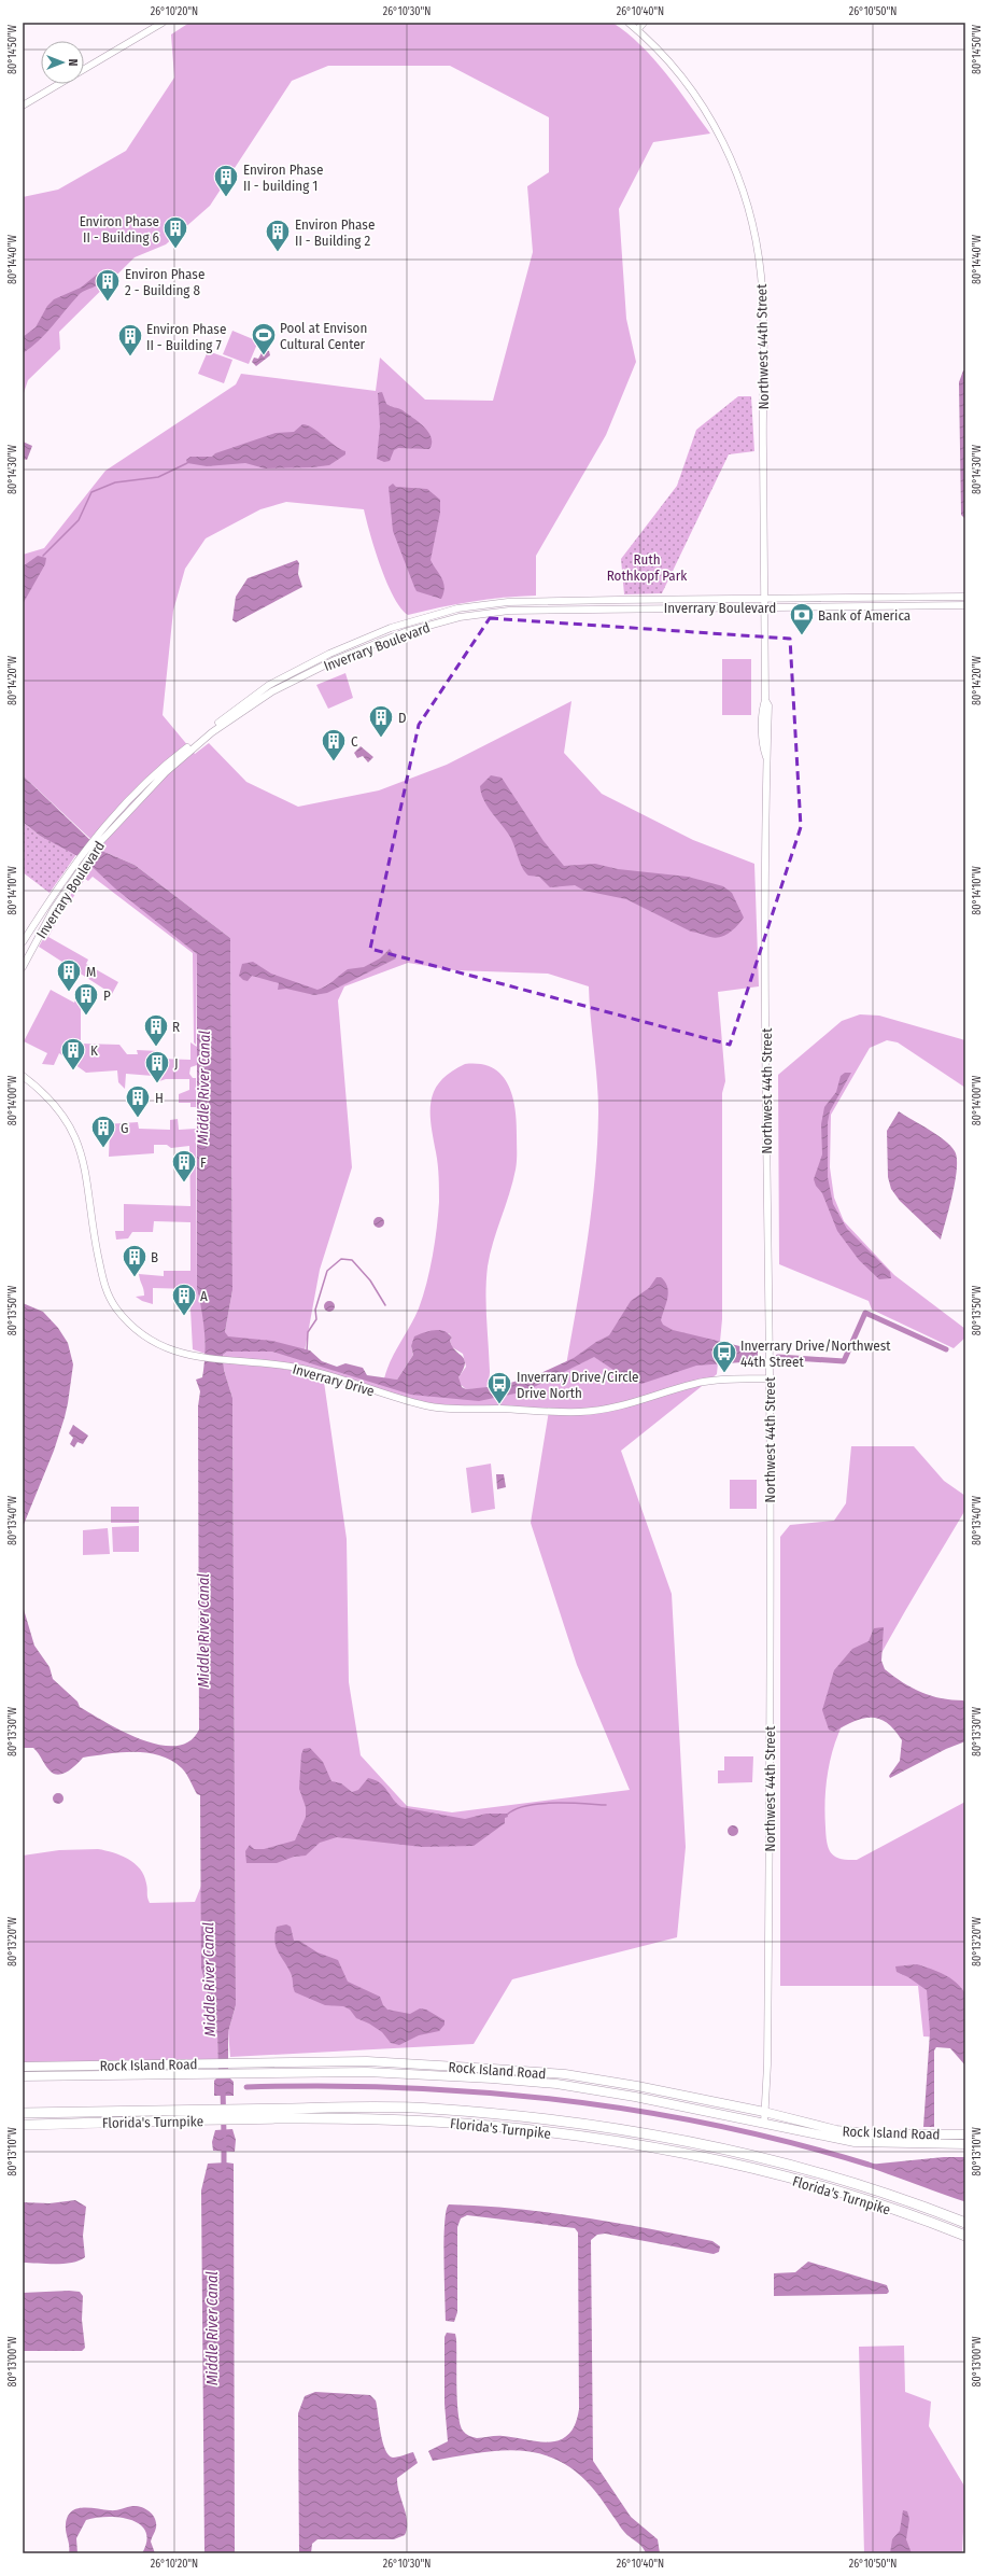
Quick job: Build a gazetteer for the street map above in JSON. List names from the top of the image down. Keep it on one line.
{"streets":{"highway":["Florida's Turnpike"],"main road":["Rock Island Road"],"street":["Northwest 44th Street","Inverrary Boulevard","Inverrary Drive"]},"crossings":[["Northwest 44th Street","Inverrary Boulevard"],["Northwest 44th Street","Inverrary Drive"],["Northwest 44th Street","Rock Island Road"]],"water":["Middle River Canal"],"parks":["Ruth Rothkopf Park"],"places":{"building":["Environ Phase II - building 1","Environ Phase II - Building 6","Environ Phase II - Building 2","Environ Phase 2 - Building 8","Environ Phase II - Building 7","D","C","M","P","R","K","J","H","G","F","B","A"],"sports":["Pool at Envison Cultural Center"],"bank":["Bank of America"],"bus stop":["Inverrary Drive/Northwest 44th Street","Inverrary Drive/Circle Drive North"]},"north":"right","coordinates":["26°10'20\"N","26°10'30\"N","26°10'40\"N","26°10'50\"N","80°14'50\"W","80°14'40\"W","80°14'30\"W","80°14'20\"W","80°14'10\"W","80°14'00\"W","80°13'50\"W","80°13'40\"W","80°13'30\"W","80°13'20\"W","80°13'10\"W","80°13'00\"W"]}
